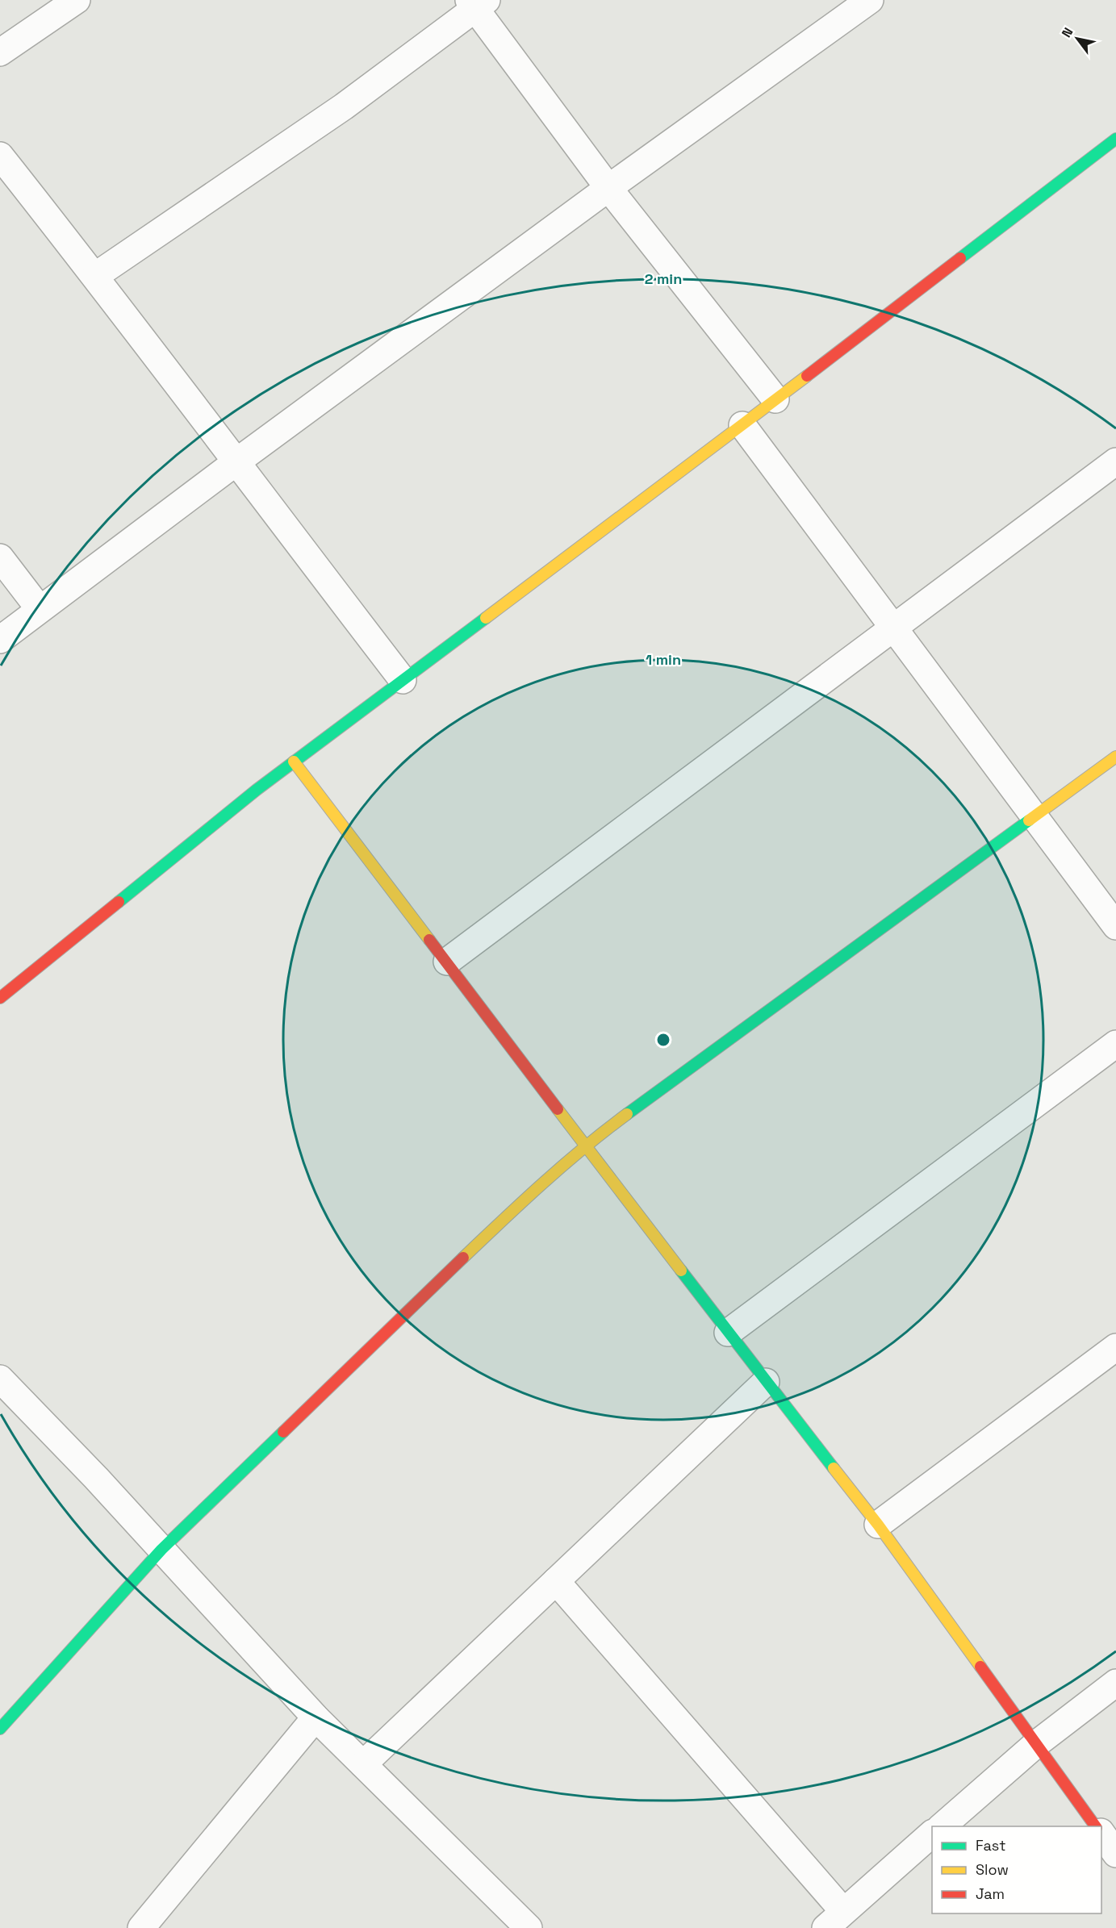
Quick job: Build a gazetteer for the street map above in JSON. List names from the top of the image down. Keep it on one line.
{"legend":["Fast","Slow","Jam"],"north":"top left","rings":["2 min","1 min"]}
